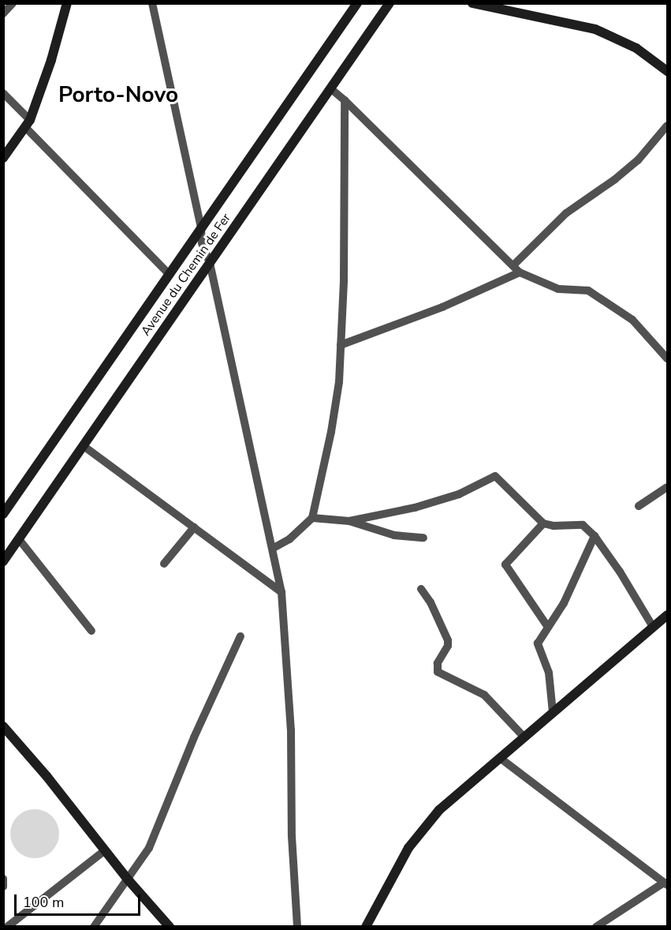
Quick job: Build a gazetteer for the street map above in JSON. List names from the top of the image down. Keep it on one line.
{"streets":{"main road":["Avenue du Chemin de Fer"]},"districts":["Porto-Novo"],"scale_bar":"100 m"}
